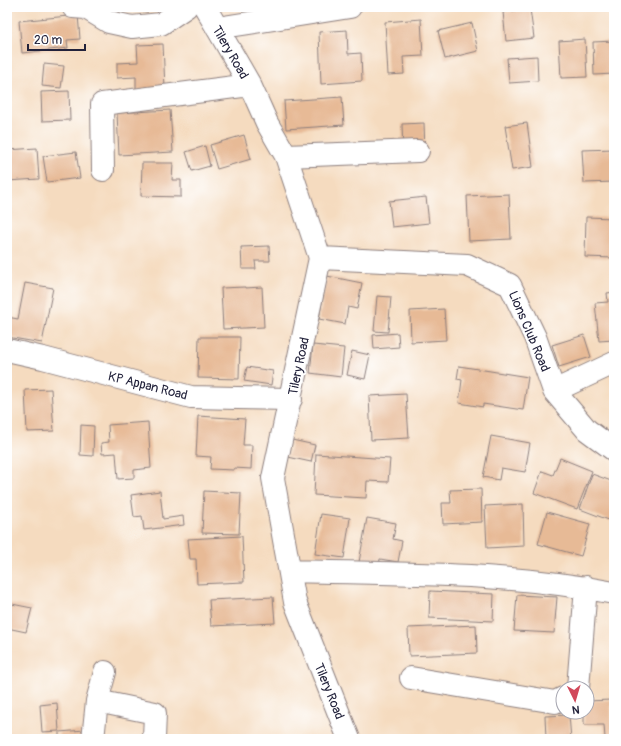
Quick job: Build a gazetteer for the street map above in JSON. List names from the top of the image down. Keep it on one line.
{"streets":{"street":["Tilery Road","Lions Club Road","KP Appan Road"]},"crossings":[["Tilery Road","Lions Club Road"],["Tilery Road","KP Appan Road"]],"scale_bar":"20 m","north":"bottom"}
